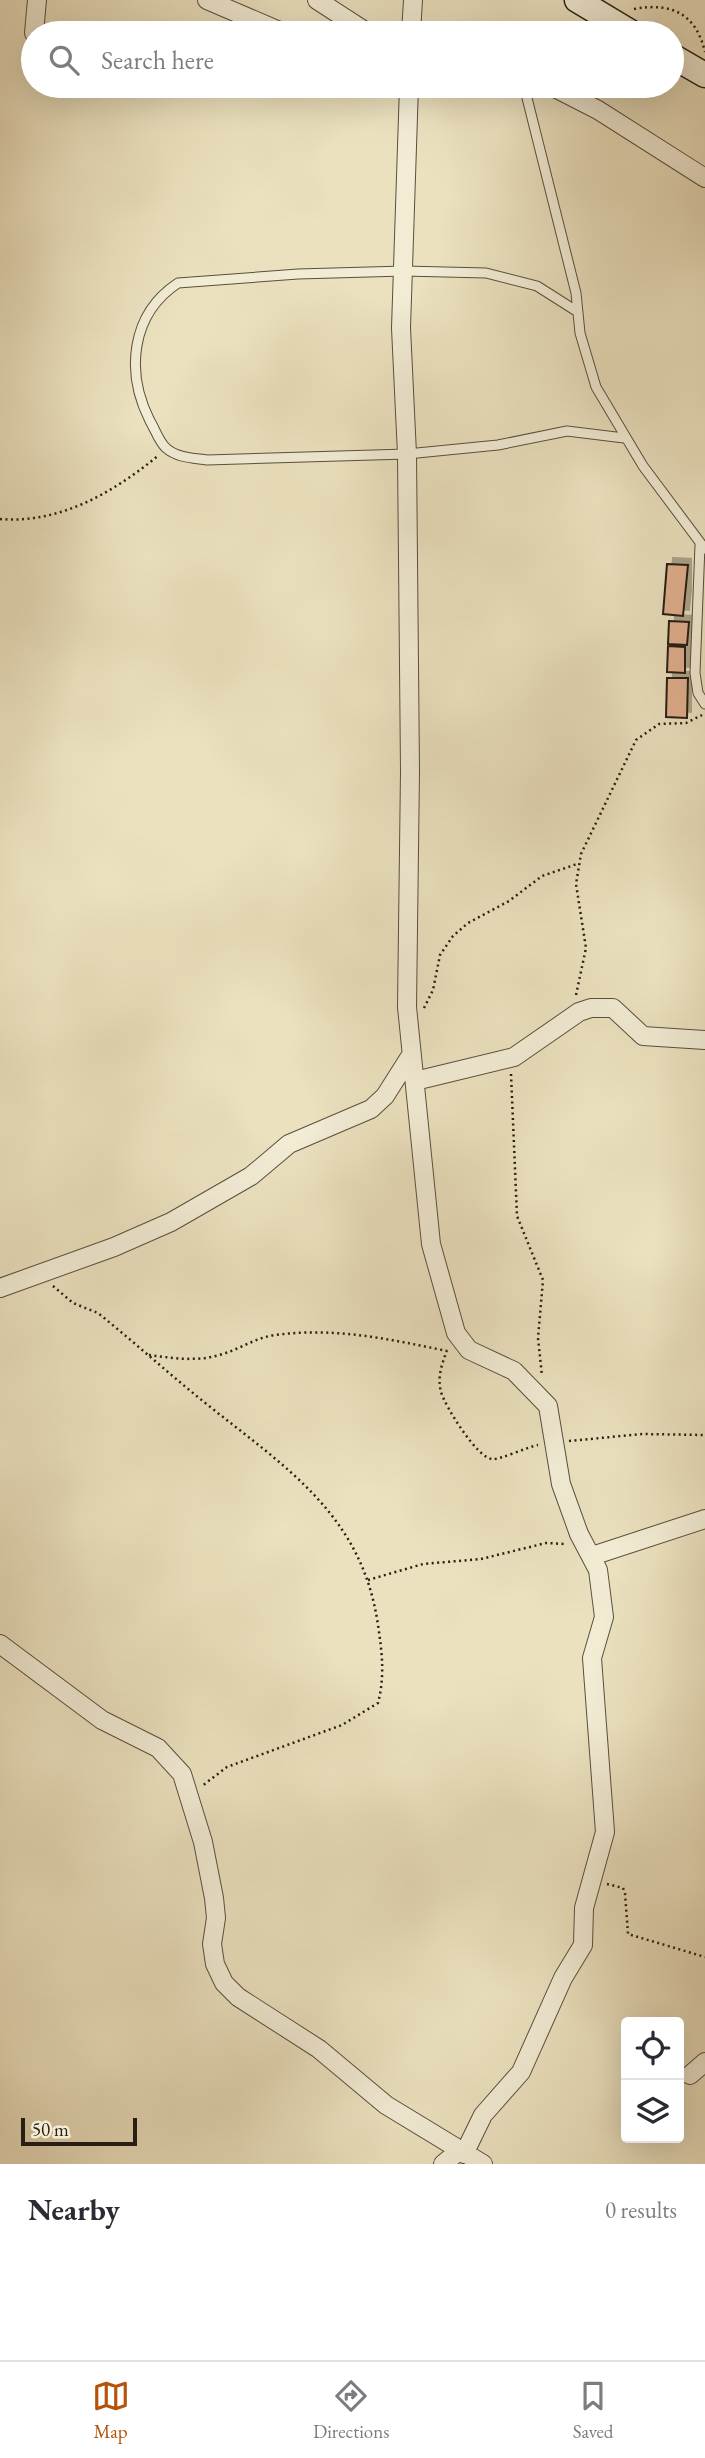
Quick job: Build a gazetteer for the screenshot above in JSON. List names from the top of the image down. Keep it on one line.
{"scale_bar":"50 m","page":{"search":"Search here","scale":"50 m","heading":["Nearby","0 results"],"nav":["Map","Directions","Saved"]}}
